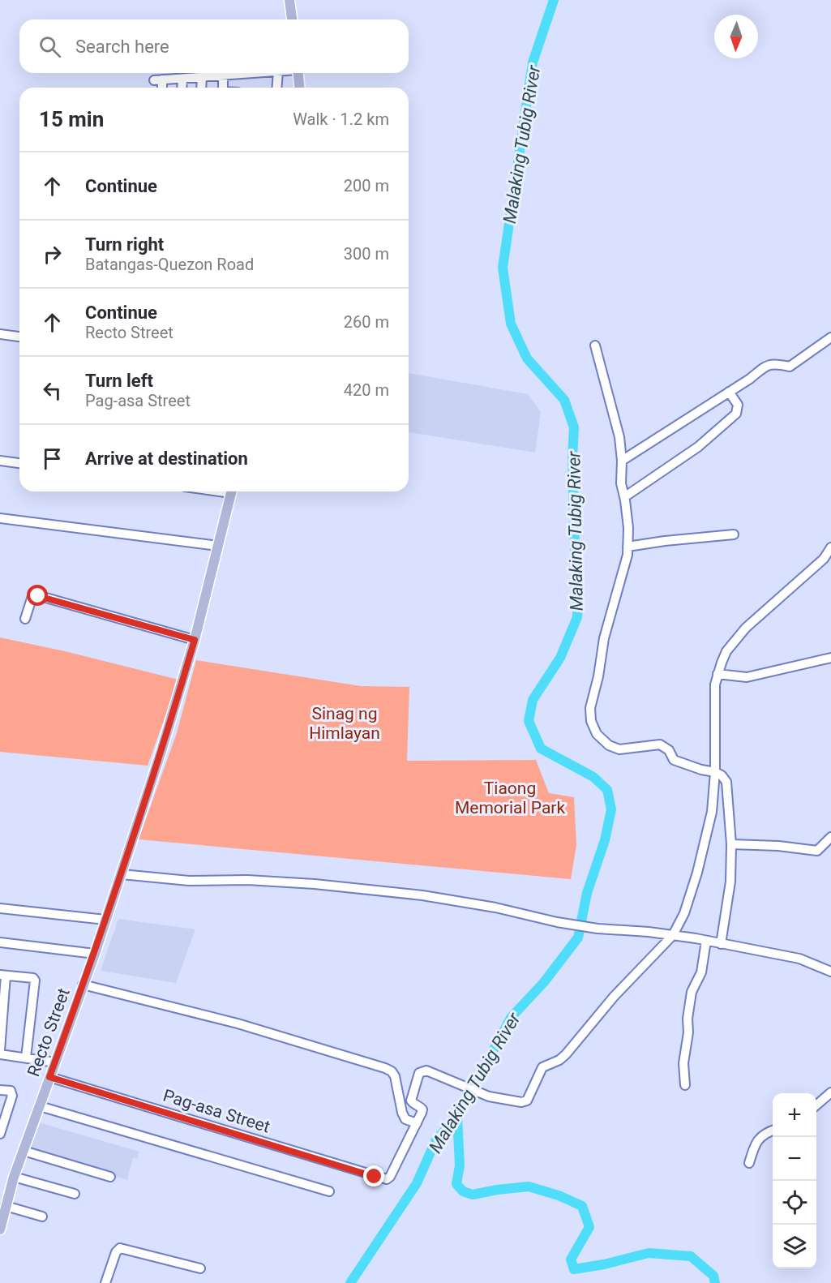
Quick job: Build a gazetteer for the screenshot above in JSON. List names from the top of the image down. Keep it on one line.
{"streets":{"main road":["Recto Street"],"street":["Pag-asa Street"]},"crossings":[["Recto Street","Pag-asa Street"]],"water":["Malaking Tubig River"],"parks":["Sinag ng Himlayan","Tiaong Memorial Park"],"north":"bottom","page":{"search":"Search here","heading":["15 min","Walk · 1.2 km"],"list":[["Continue","200 m"],["Turn right","Batangas-Quezon Road","300 m"],["Continue","Recto Street","260 m"],["Turn left","Pag-asa Street","420 m"],"Arrive at destination"],"map_buttons":["+","−"]}}
